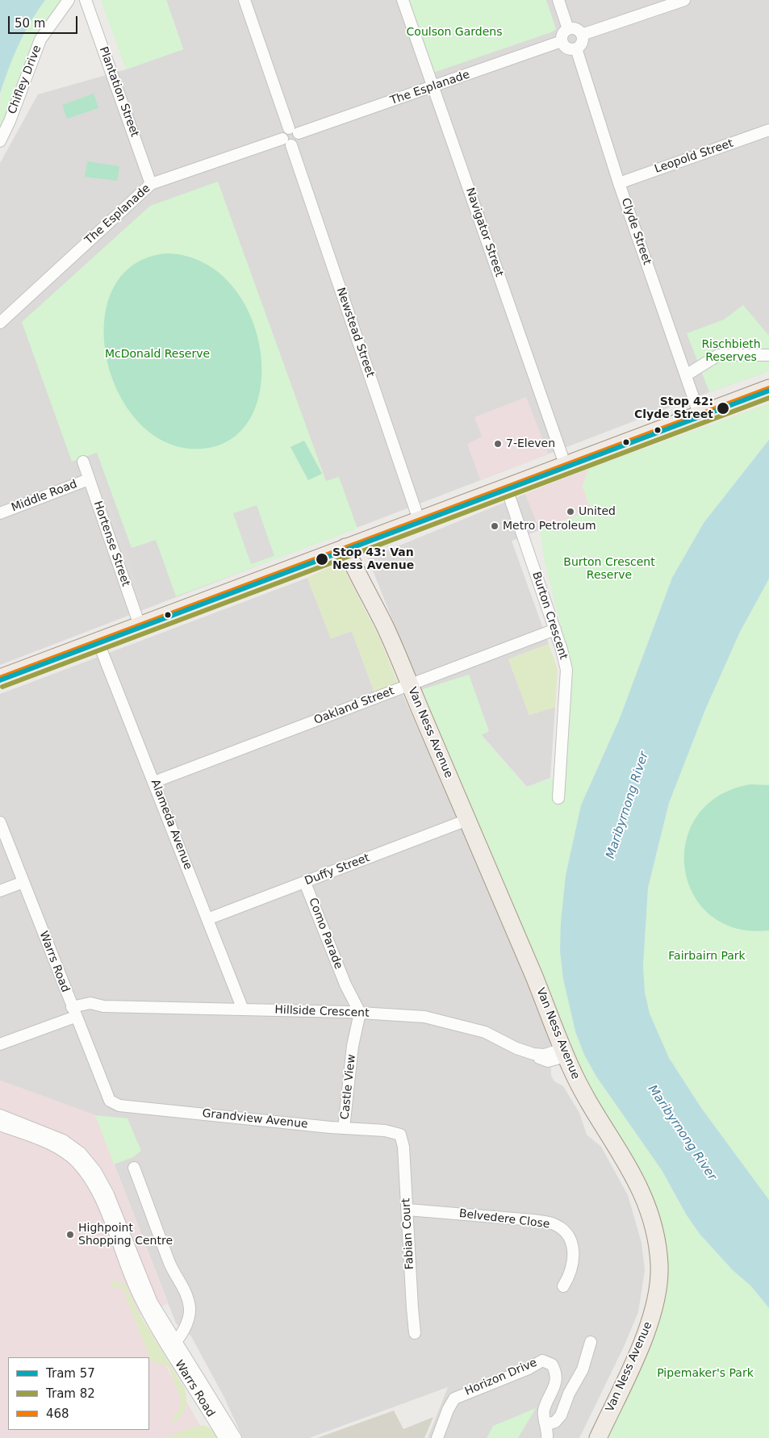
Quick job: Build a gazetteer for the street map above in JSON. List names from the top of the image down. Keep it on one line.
{"streets":{"main road":["Van Ness Avenue"],"street":["Chifley Drive","The Esplanade","Plantation Street","Leopold Street","Clyde Street","Navigator Street","Newstead Street","Middle Road","Hortense Street","Burton Crescent","Oakland Street","Alameda Avenue","Duffy Street","Como Parade","Warrs Road","Hillside Crescent","Castle View","Grandview Avenue","Belvedere Close","Fabian Court","Horizon Drive"]},"crossings":[["The Esplanade","Plantation Street"],["The Esplanade","Clyde Street"],["The Esplanade","Navigator Street"],["The Esplanade","Newstead Street"],["Leopold Street","Clyde Street"],["Middle Road","Hortense Street"],["Burton Crescent","Oakland Street"],["Oakland Street","Van Ness Avenue"],["Oakland Street","Alameda Avenue"],["Van Ness Avenue","Duffy Street"],["Van Ness Avenue","Hillside Crescent"],["Alameda Avenue","Duffy Street"],["Alameda Avenue","Hillside Crescent"],["Duffy Street","Como Parade"],["Como Parade","Hillside Crescent"],["Como Parade","Castle View"],["Warrs Road","Hillside Crescent"],["Warrs Road","Grandview Avenue"],["Hillside Crescent","Castle View"],["Castle View","Grandview Avenue"],["Grandview Avenue","Fabian Court"],["Belvedere Close","Fabian Court"]],"water":["Maribyrnong River"],"parks":["Coulson Gardens","Rischbieth Reserves","McDonald Reserve","Burton Crescent Reserve","Fairbairn Park","Pipemaker's Park"],"places":["Stop 42: Clyde Street","7-Eleven","United","Metro Petroleum","Stop 43: Van Ness Avenue","Highpoint Shopping Centre"],"lines":["transit line 468","tram line 57","tram line 82"],"legend":["Tram 57","Tram 82","468"],"scale_bar":"50 m"}
